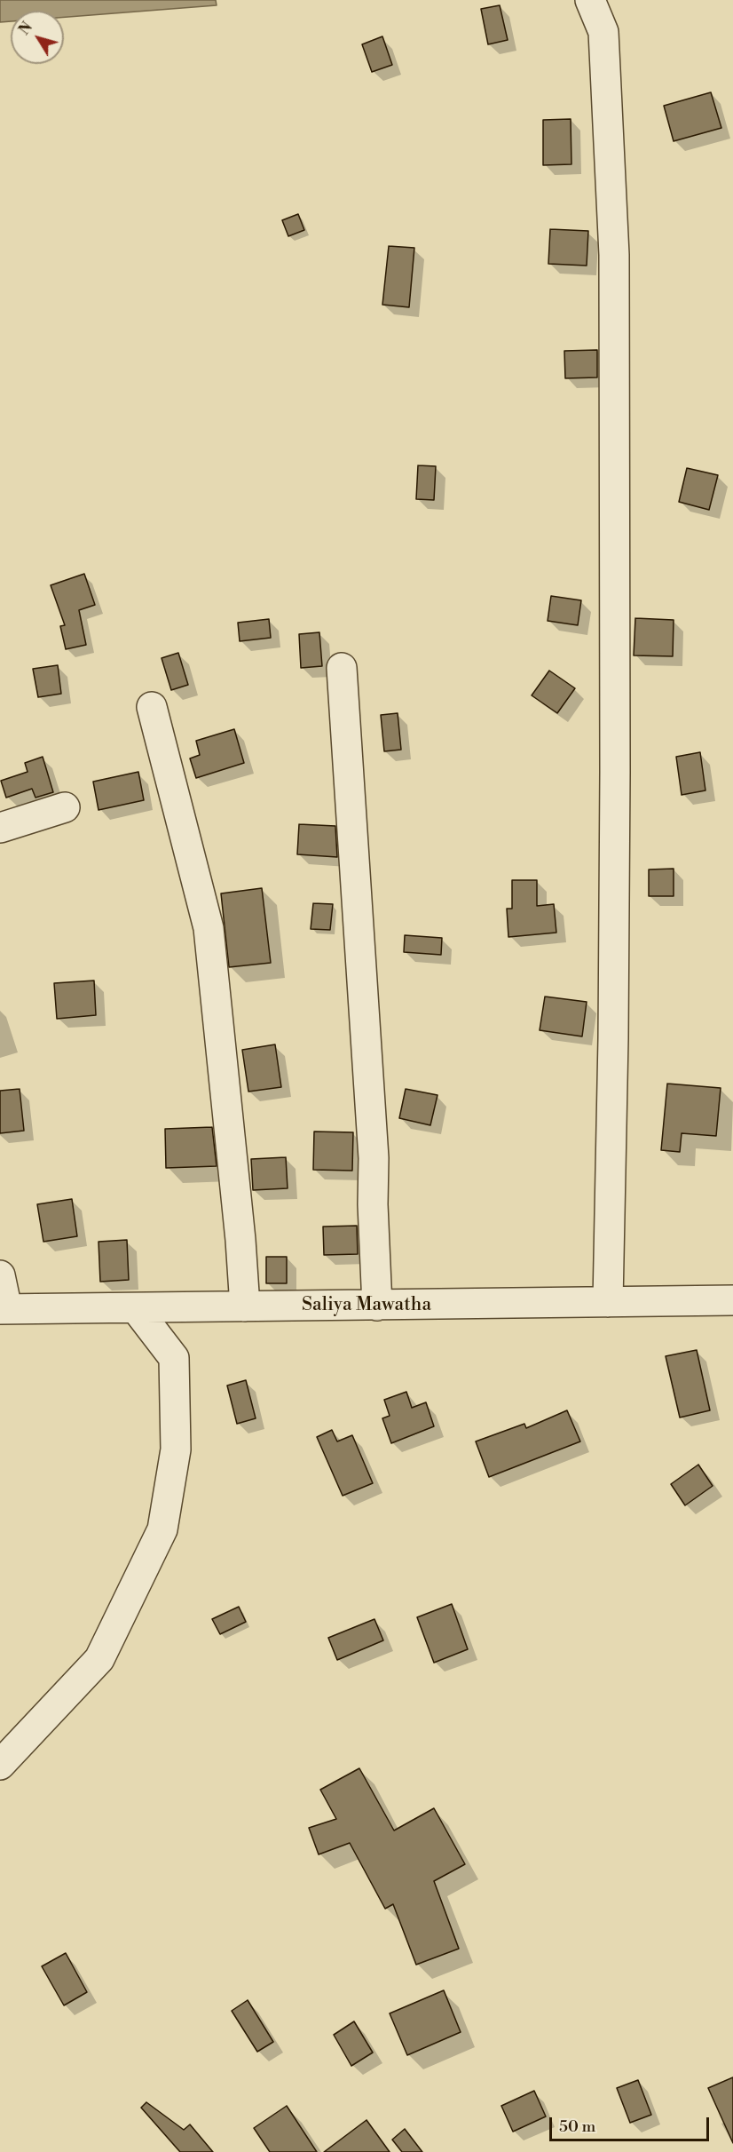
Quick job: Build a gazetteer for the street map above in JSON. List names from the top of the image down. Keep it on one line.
{"streets":{"street":["Saliya Mawatha"]},"scale_bar":"50 m","north":"top left"}
